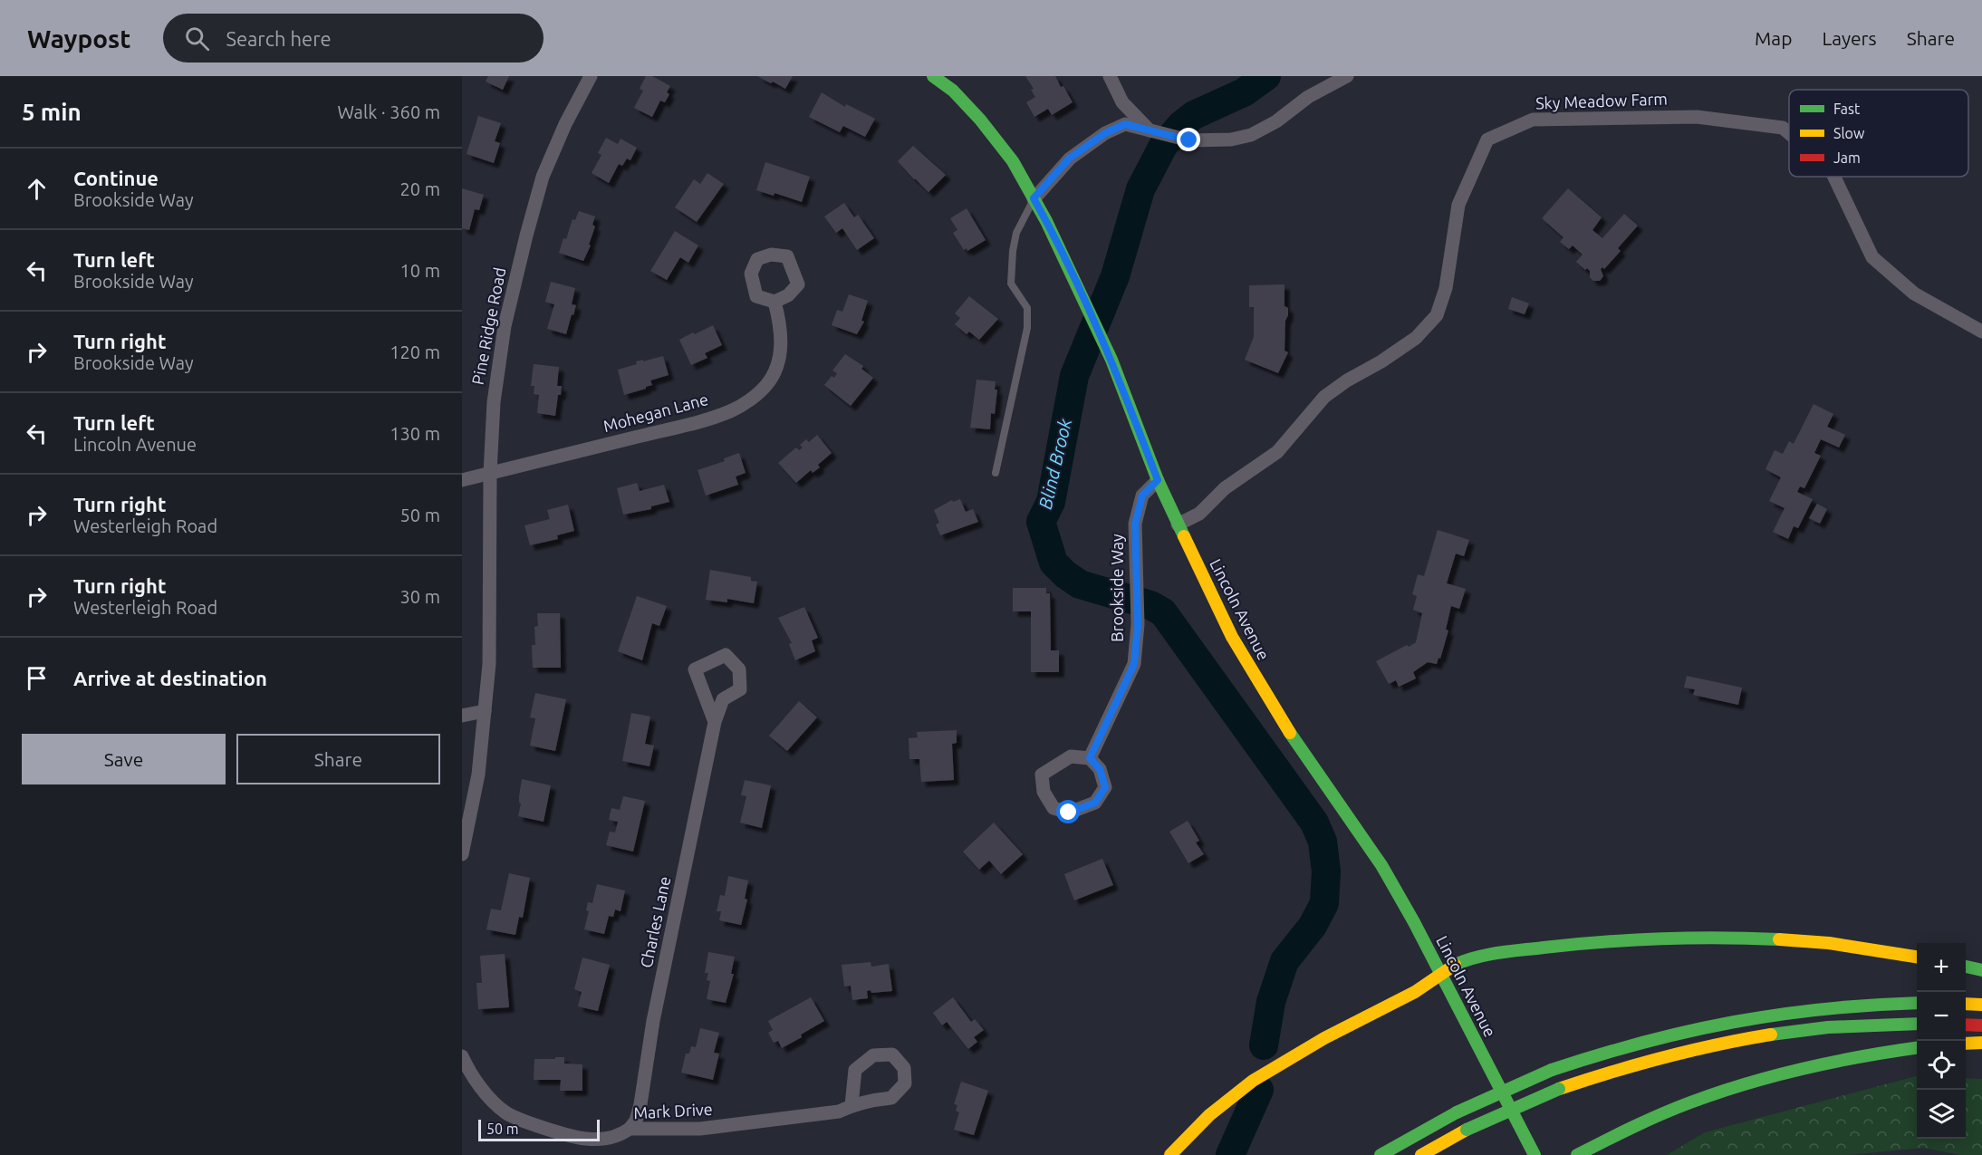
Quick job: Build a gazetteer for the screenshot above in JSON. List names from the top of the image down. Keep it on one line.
{"streets":{"main road":["Lincoln Avenue"],"street":["Sky Meadow Farm","Pine Ridge Road","Mohegan Lane","Brookside Way","Charles Lane","Mark Drive"]},"crossings":[["Sky Meadow Farm","Lincoln Avenue"],["Pine Ridge Road","Mohegan Lane"],["Brookside Way","Lincoln Avenue"],["Charles Lane","Mark Drive"]],"water":["Blind Brook"],"legend":["Fast","Slow","Jam"],"scale_bar":"50 m","page":{"header":"Waypost","search":"Search here","nav":["Map","Layers","Share"],"heading":["5 min","Walk · 360 m"],"list":[["Continue","Brookside Way","20 m"],["Turn left","Brookside Way","10 m"],["Turn right","Brookside Way","120 m"],["Turn left","Lincoln Avenue","130 m"],["Turn right","Westerleigh Road","50 m"],["Turn right","Westerleigh Road","30 m"],"Arrive at destination"],"buttons":["Save","Share"],"map_buttons":["+","−"],"scale":"50 m"}}
